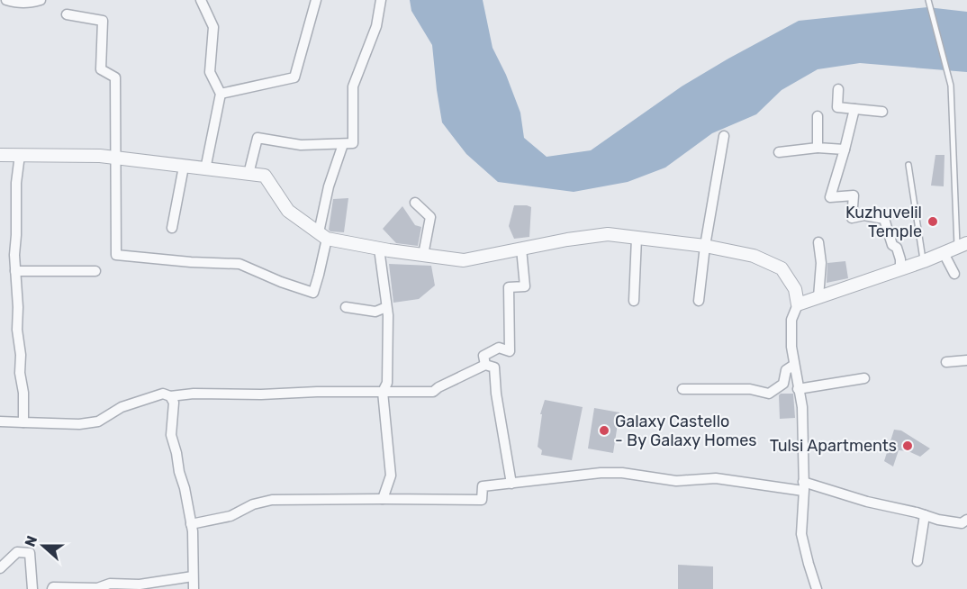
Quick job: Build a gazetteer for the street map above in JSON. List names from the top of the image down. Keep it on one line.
{"places":["Kuzhuvelil Temple","Galaxy Castello - By Galaxy Homes","Tulsi Apartments"],"north":"left"}
